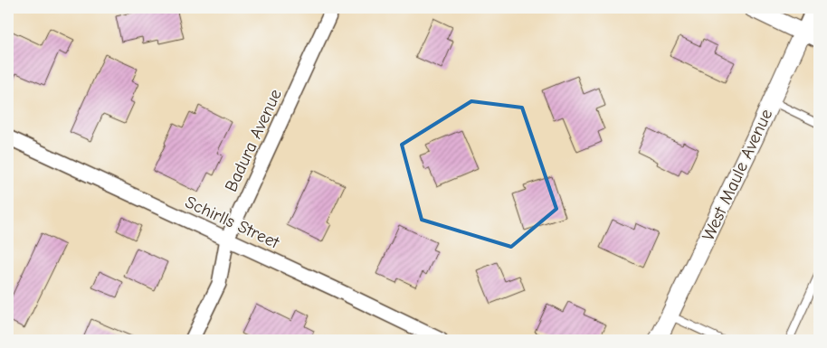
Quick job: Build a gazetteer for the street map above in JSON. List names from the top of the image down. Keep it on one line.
{"streets":{"street":["Badura Avenue","West Maule Avenue","Schirlls Street"]},"crossings":[["Badura Avenue","Schirlls Street"]]}
